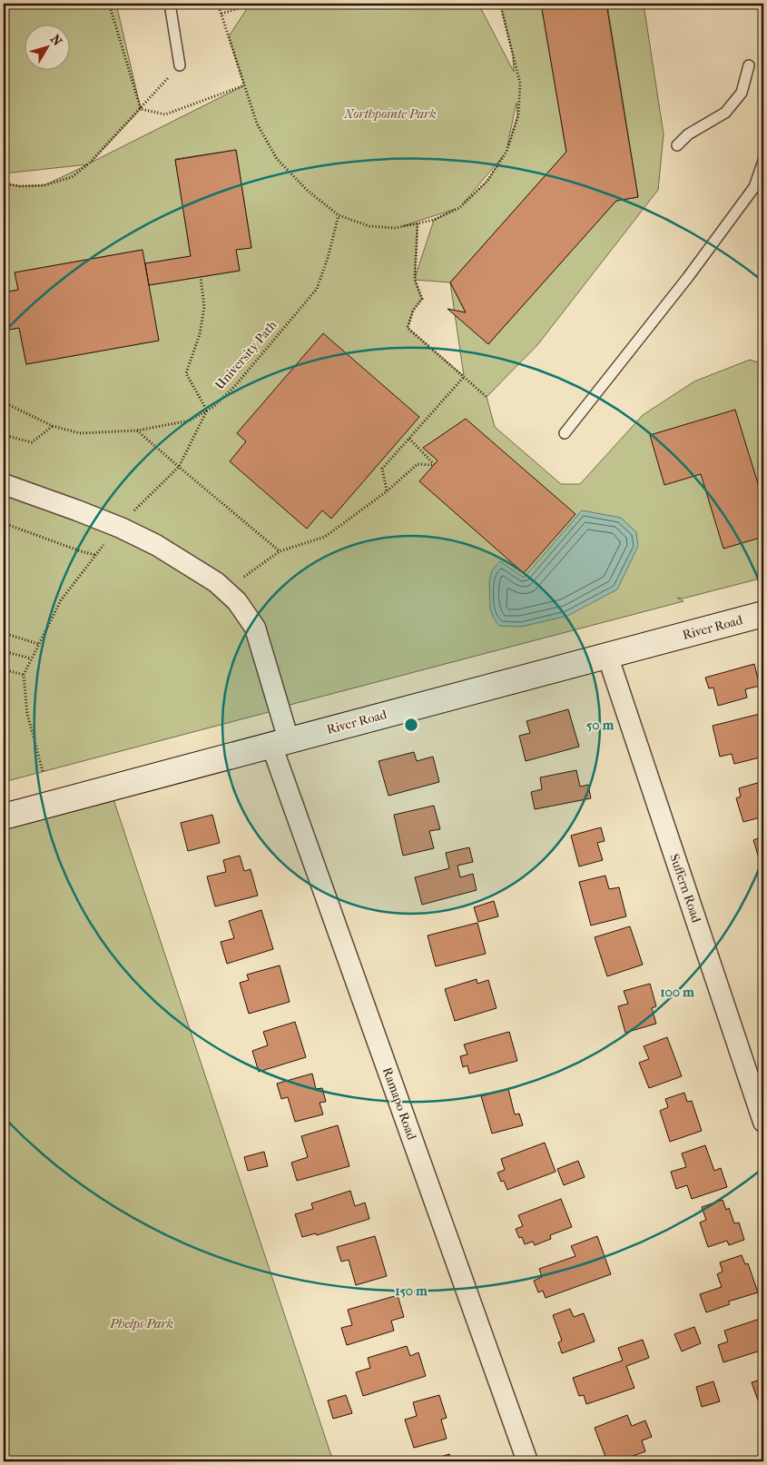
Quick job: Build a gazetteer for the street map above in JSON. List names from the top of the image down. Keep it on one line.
{"streets":{"main road":["River Road"],"street":["Suffern Road","Ramapo Road"],"path":["University Path"]},"crossings":[["River Road","Suffern Road"],["River Road","Ramapo Road"]],"parks":["Northpointe Park","Phelps Park"],"north":"top right","rings":["50 m","100 m","150 m"]}
